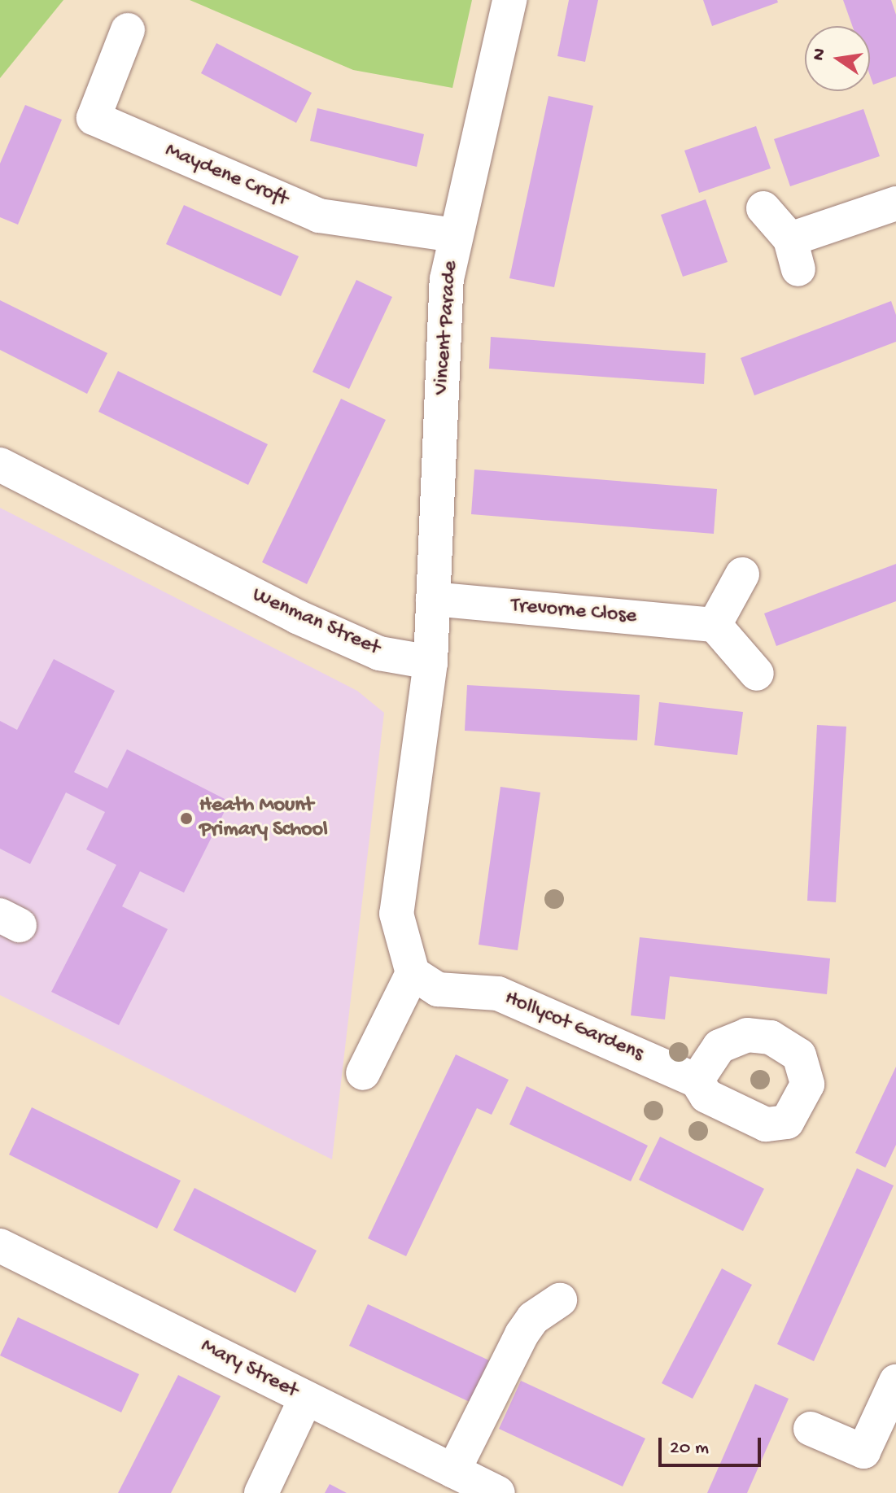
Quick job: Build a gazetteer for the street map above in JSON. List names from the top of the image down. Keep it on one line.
{"streets":{"street":["Maydene Croft","Vincent Parade","Trevorne Close","Wenman Street","Hollycot Gardens","Mary Street"]},"crossings":[["Maydene Croft","Vincent Parade"],["Vincent Parade","Trevorne Close"],["Vincent Parade","Wenman Street"]],"places":["Heath Mount Primary School"],"scale_bar":"20 m","north":"left"}
